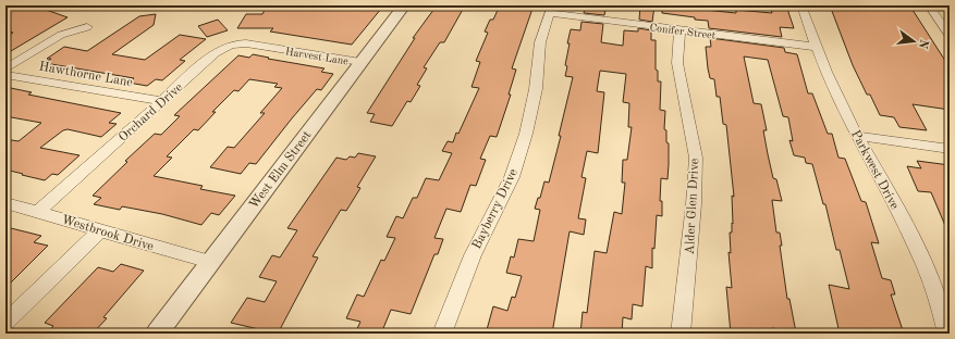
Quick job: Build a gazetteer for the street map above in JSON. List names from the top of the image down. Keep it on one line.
{"streets":{"street":["Conifer Street","Harvest Lane","Hawthorne Lane","Orchard Drive","West Elm Street","Parkwest Drive","Alder Glen Drive","Bayberry Drive","Westbrook Drive"]},"crossings":[["Conifer Street","Parkwest Drive"],["Conifer Street","Alder Glen Drive"],["Conifer Street","Bayberry Drive"],["Harvest Lane","Orchard Drive"],["Harvest Lane","West Elm Street"],["Hawthorne Lane","Orchard Drive"],["Orchard Drive","Westbrook Drive"],["West Elm Street","Westbrook Drive"]],"north":"right"}
